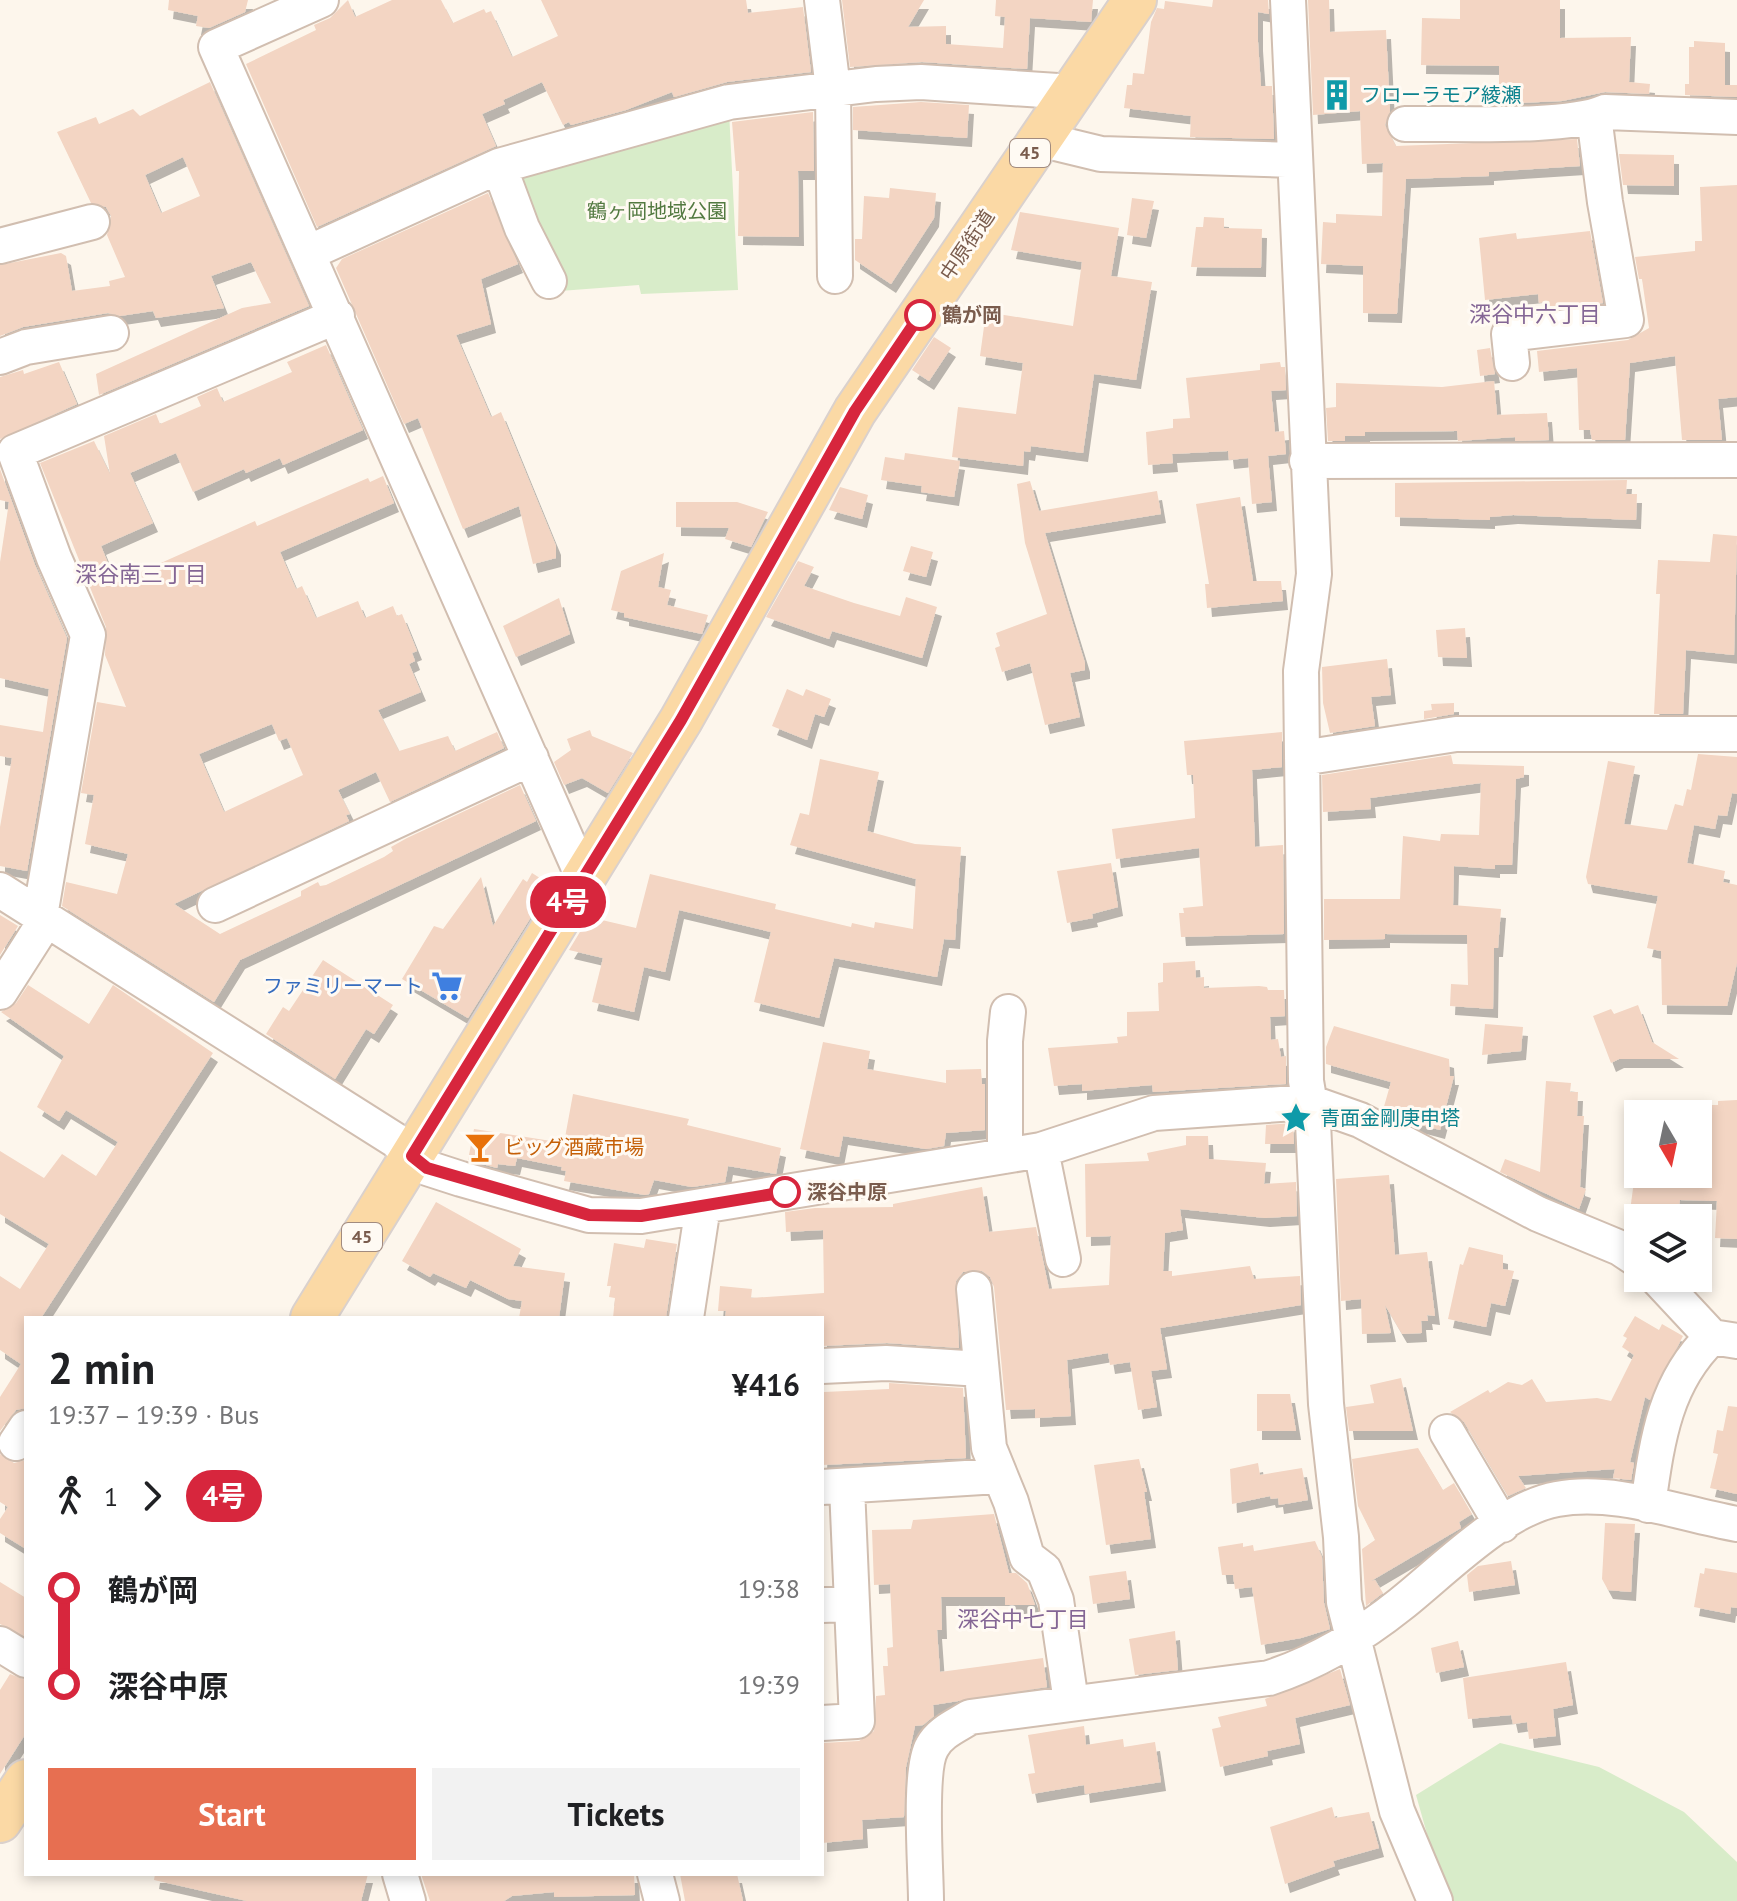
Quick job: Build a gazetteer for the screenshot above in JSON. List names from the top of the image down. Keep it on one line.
{"streets":{"main road":["45","中原街道"]},"districts":["深谷中六丁目","深谷南三丁目","深谷中七丁目"],"parks":["鶴ヶ岡地域公園"],"places":{"building":["フローラモア綾瀬"],"other":["鶴が岡","深谷中原"],"supermarket":["ファミリーマート"],"place":["青面金剛庚申塔"],"bar":["ビッグ酒蔵市場"]},"lines":["bus line 4号"],"north":"bottom","page":{"on_map":"4号","heading":["2 min","19:37 – 19:39 · Bus","¥416"],"legs":["1","4号"],"list":[{"name":"鶴が岡","value":"19:38"},{"name":"深谷中原","value":"19:39"}],"buttons":["Start","Tickets"]}}
